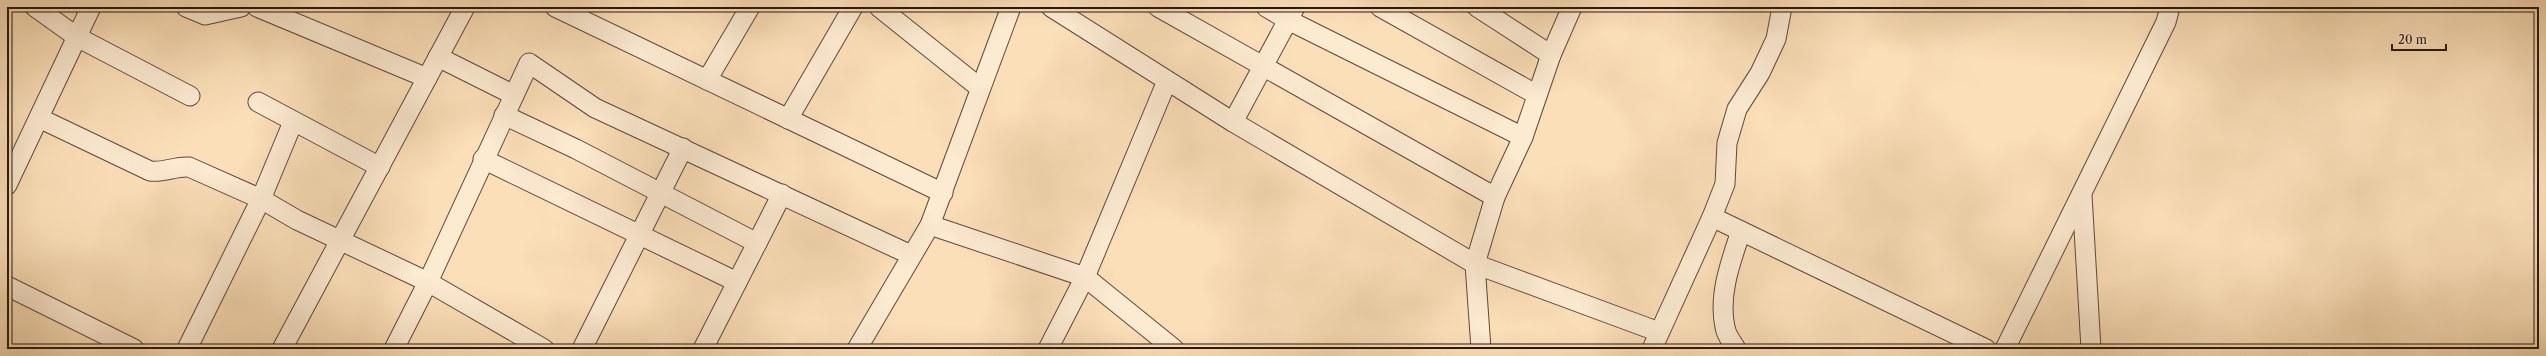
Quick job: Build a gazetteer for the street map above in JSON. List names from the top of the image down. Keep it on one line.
{"scale_bar":"20 m"}
